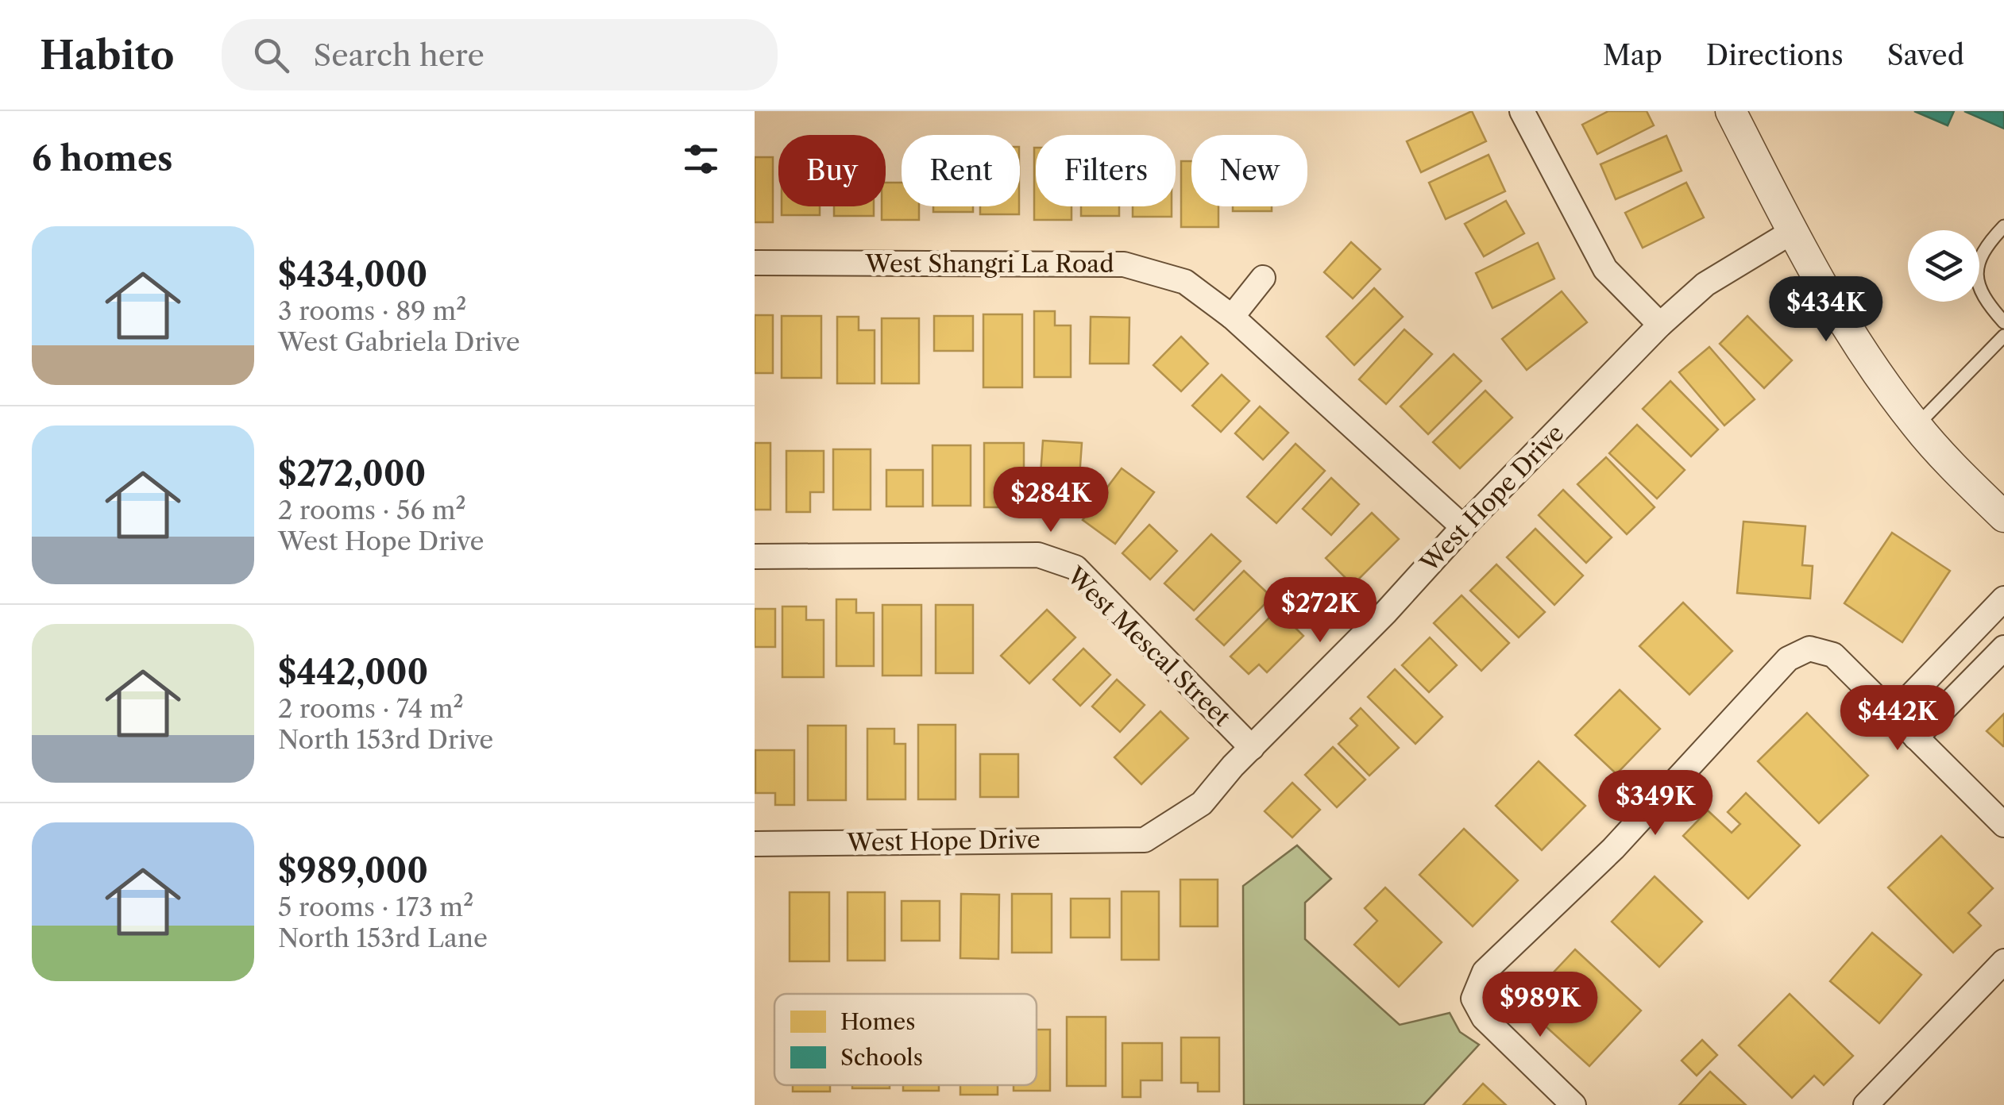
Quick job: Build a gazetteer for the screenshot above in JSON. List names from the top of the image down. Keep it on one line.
{"streets":{"street":["West Shangri La Road","West Hope Drive","West Mescal Street"]},"crossings":[["West Shangri La Road","West Hope Drive"],["West Hope Drive","West Mescal Street"]],"legend":["Homes","Schools"],"page":{"header":"Habito","search":"Search here","nav":["Map","Directions","Saved"],"heading":"6 homes","chip":["Buy","Rent","Filters","New"],"list":[{"name":"$434,000","note":"3 rooms · 89 m² · West Gabriela Drive"},{"name":"$272,000","note":"2 rooms · 56 m² · West Hope Drive"},{"name":"$442,000","note":"2 rooms · 74 m² · North 153rd Drive"},{"name":"$989,000","note":"5 rooms · 173 m² · North 153rd Lane"}],"price":["$434K","$284K","$272K","$442K","$349K","$989K"]}}
